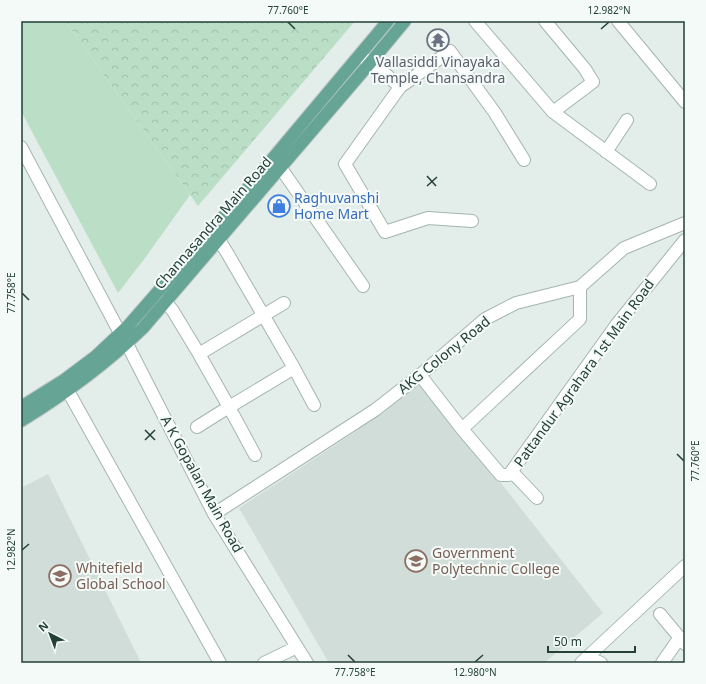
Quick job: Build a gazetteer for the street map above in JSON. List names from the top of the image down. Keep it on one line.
{"streets":{"main road":["Channasandra Main Road"],"street":["AKG Colony Road","Pattandur Agrahara 1st Main Road","A K Gopalan Main Road"]},"crossings":[["Channasandra Main Road","A K Gopalan Main Road"],["AKG Colony Road","Pattandur Agrahara 1st Main Road"],["AKG Colony Road","A K Gopalan Main Road"]],"places":{"temple":["Vallasiddi Vinayaka Temple, Chansandra"],"shop":["Raghuvanshi Home Mart"],"school or university":["Government Polytechnic College","Whitefield Global School"]},"scale_bar":"50 m","north":"top left","coordinates":["77.760°E","12.982°N","77.758°E","12.980°N"]}
